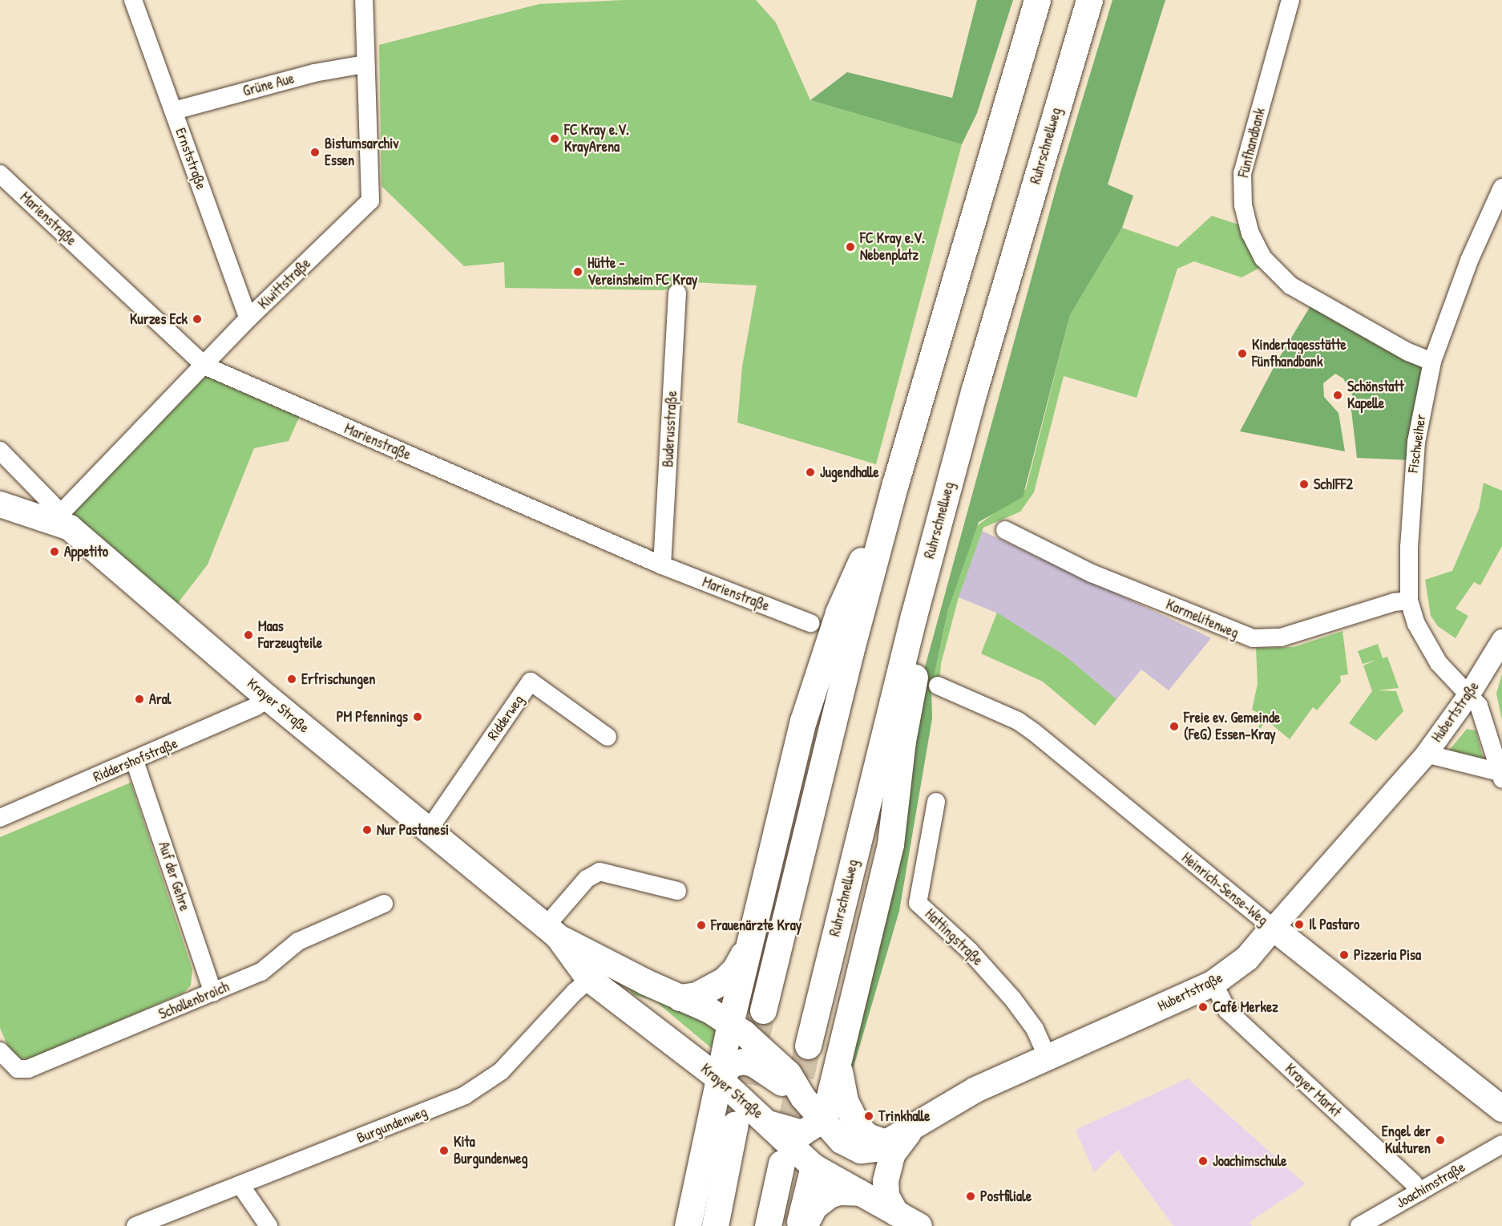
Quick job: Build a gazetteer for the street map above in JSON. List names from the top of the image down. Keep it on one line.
{"streets":{"highway":["Ruhrschnellweg"],"main road":["Krayer Straße","Hubertstraße","Heinrich-Sense-Weg"],"street":["Grüne Aue","Fünfhandbank","Ernststraße","Marienstraße","Kiwittstraße","Buderusstraße","Fischweiher","Karmelitenweg","Ridderweg","Riddershofstraße","Auf der Gehre","Hattingstraße","Schollenbroich","Krayer Markt","Burgundenweg","Joachimstraße"]},"crossings":[["Grüne Aue","Ernststraße"],["Grüne Aue","Kiwittstraße"],["Fünfhandbank","Fischweiher"],["Ernststraße","Kiwittstraße"],["Marienstraße","Kiwittstraße"],["Marienstraße","Buderusstraße"],["Kiwittstraße","Krayer Straße"],["Fischweiher","Karmelitenweg"],["Fischweiher","Hubertstraße"],["Krayer Straße","Hubertstraße"],["Krayer Straße","Ridderweg"],["Krayer Straße","Riddershofstraße"],["Krayer Straße","Burgundenweg"],["Hubertstraße","Heinrich-Sense-Weg"],["Hubertstraße","Hattingstraße"],["Hubertstraße","Krayer Markt"],["Riddershofstraße","Auf der Gehre"],["Auf der Gehre","Schollenbroich"],["Krayer Markt","Joachimstraße"]],"places":["FC Kray e.V. KrayArena","Bistumsarchiv Essen","FC Kray e.V. Nebenplatz","Hütte - Vereinsheim FC Kray","Kurzes Eck","Kindertagesstätte Fünfhandbank","Schönstatt Kapelle","Jugendhalle","SchIFF2","Appetito","Maas Farzeugteile","Erfrischungen","Aral","PM Pfennings","Freie ev. Gemeinde (FeG) Essen-Kray","Nur Pastanesi","Il Pastaro","Frauenärzte Kray","Pizzeria Pisa","Café Merkez","Trinkhalle","Engel der Kulturen","Kita Burgundenweg","Joachimschule","Postfiliale"]}
